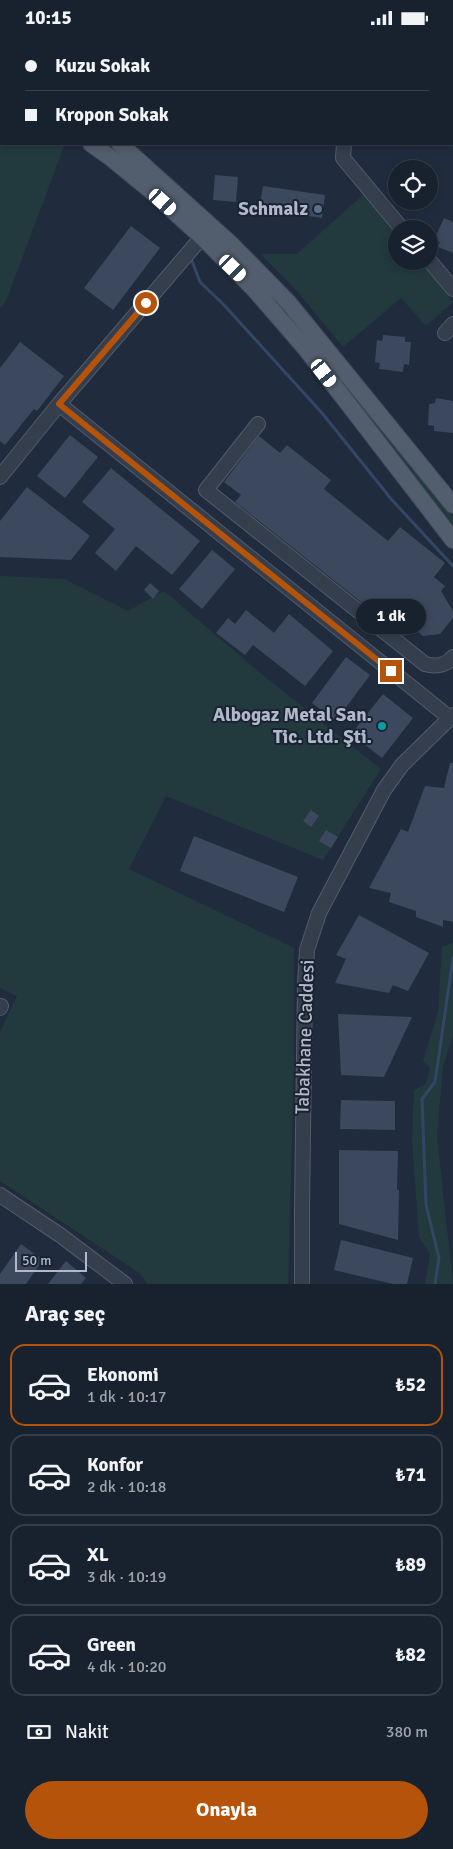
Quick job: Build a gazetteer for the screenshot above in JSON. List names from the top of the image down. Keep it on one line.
{"streets":{"street":["Tabakhane Caddesi"]},"places":["Schmalz","Albogaz Metal San. Tic. Ltd. Şti."],"scale_bar":"50 m","page":{"status":"10:15","banner":["Kuzu Sokak","Kropon Sokak"],"bubble":"1 dk","scale":"50 m","heading":"Araç seç","list":[{"name":"Ekonomi","note":"1 dk · 10:17","value":"₺52"},{"name":"Konfor","note":"2 dk · 10:18","value":"₺71"},{"name":"XL","note":"3 dk · 10:19","value":"₺89"},{"name":"Green","note":"4 dk · 10:20","value":"₺82"}],"pay":["Nakit","380 m"],"buttons":"Onayla"}}
